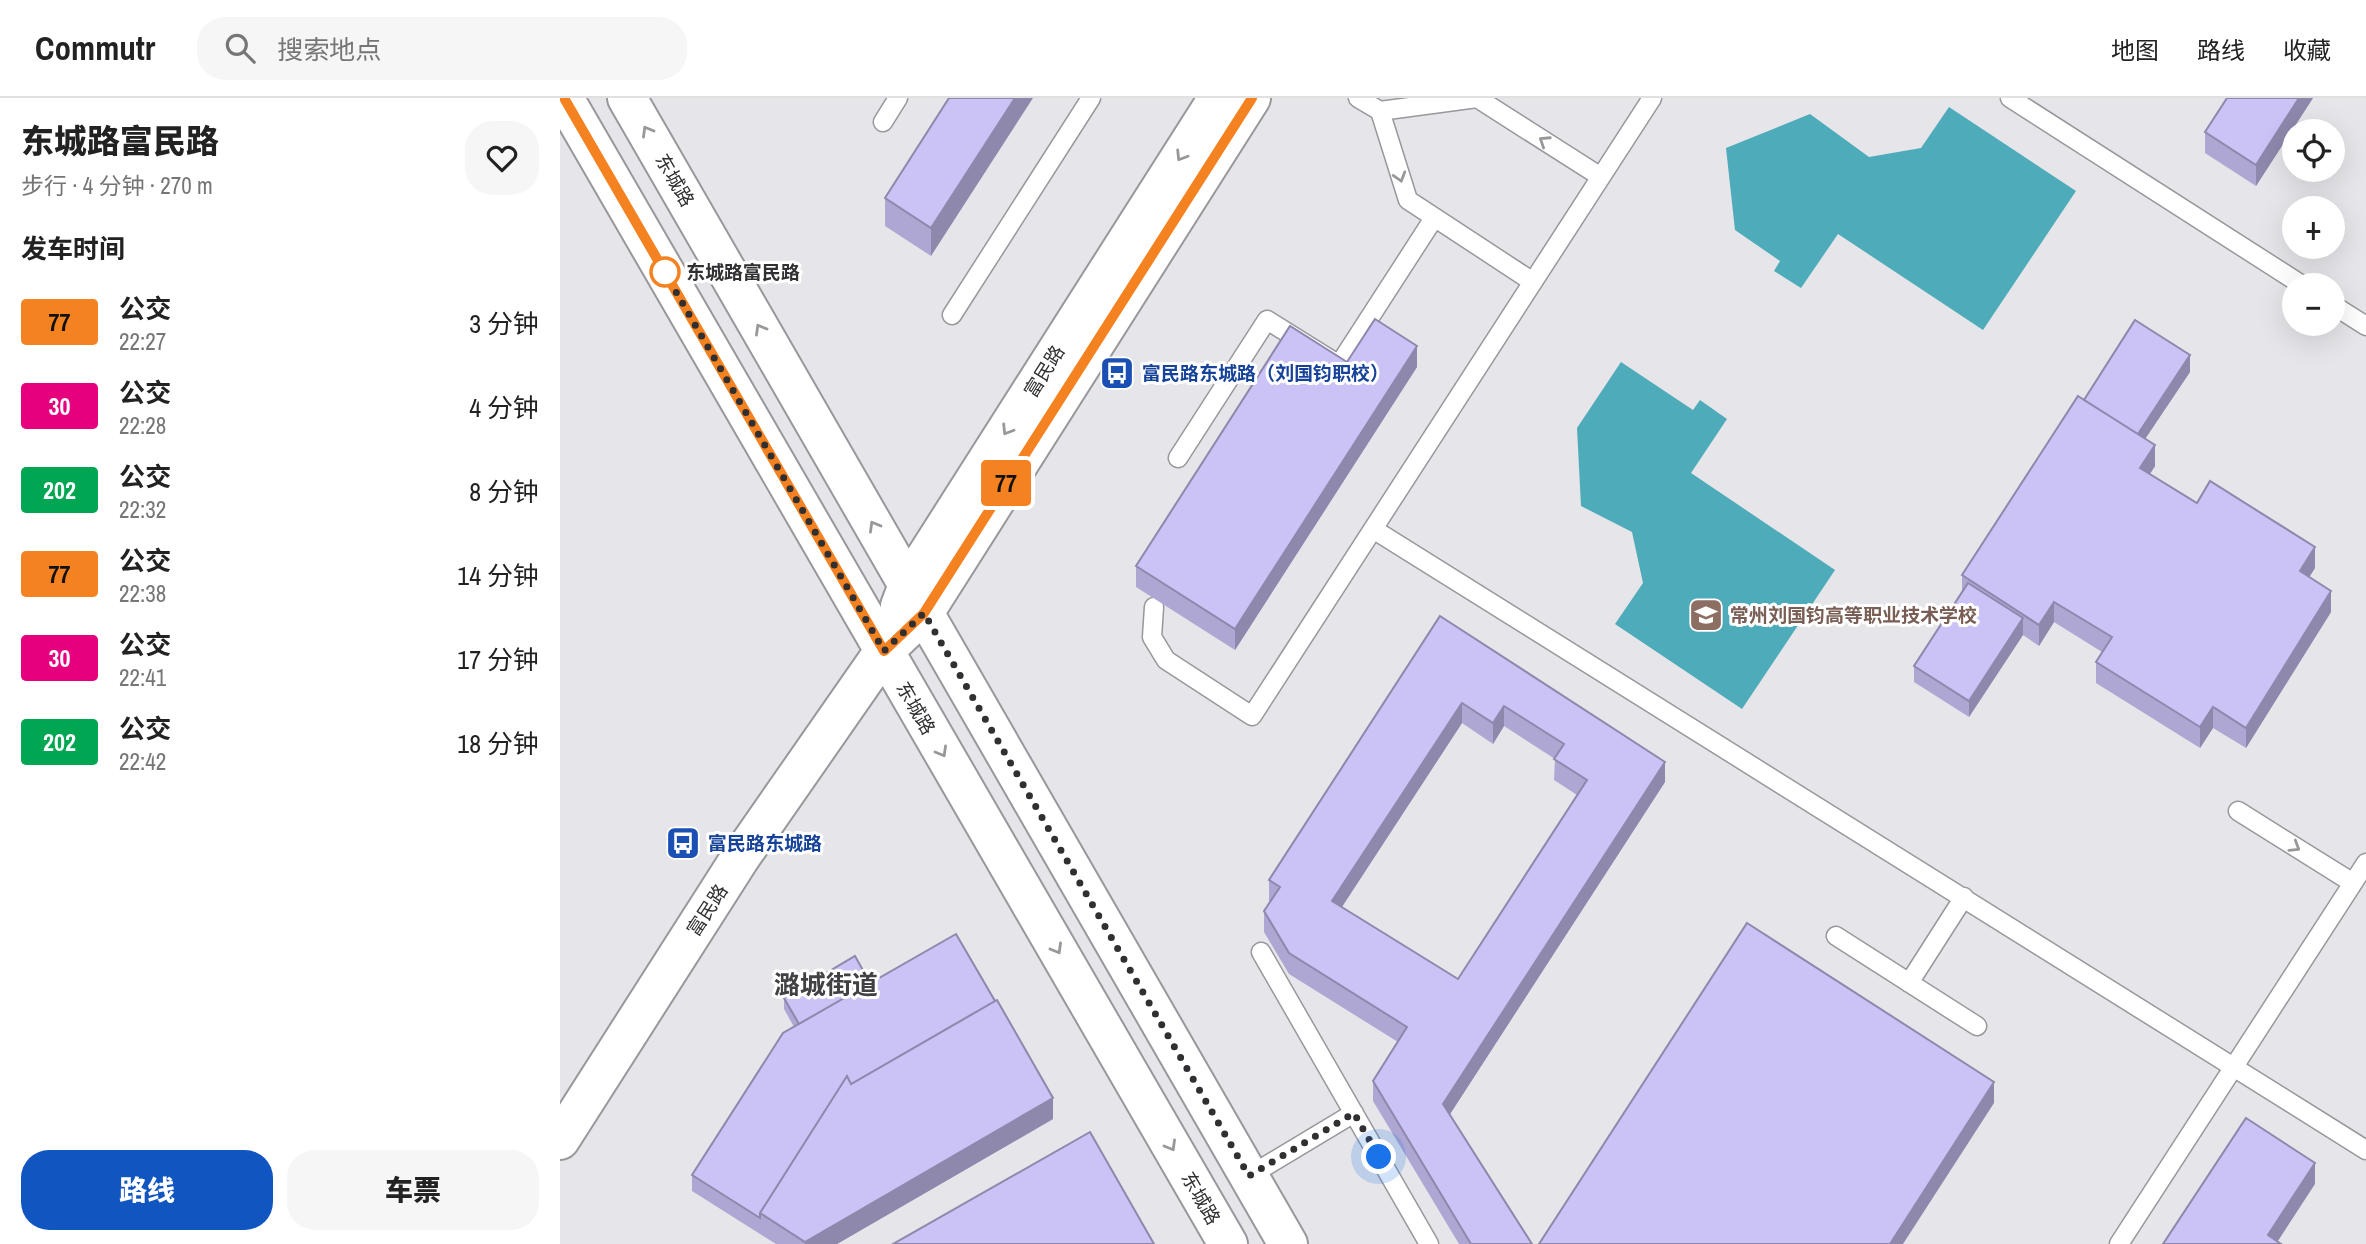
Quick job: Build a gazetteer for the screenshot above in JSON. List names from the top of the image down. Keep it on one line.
{"streets":{"main road":["东城路","富民路"]},"crossings":[["东城路","富民路"]],"districts":["潞城街道"],"places":{"other":["东城路富民路"],"bus stop":["富民路东城路（刘国钧职校）","富民路东城路"],"school or university":["常州刘国钧高等职业技术学校"]},"lines":["bus line 77"],"page":{"header":"Commutr","search":"搜索地点","nav":["地图","路线","收藏"],"heading":[["东城路富民路","步行 · 4 分钟 · 270 m"],"发车时间"],"on_map":"77","map_buttons":["+","−"],"list":[{"mark":"77","name":"公交","note":"22:27","value":"3 分钟"},{"mark":"30","name":"公交","note":"22:28","value":"4 分钟"},{"mark":"202","name":"公交","note":"22:32","value":"8 分钟"},{"mark":"77","name":"公交","note":"22:38","value":"14 分钟"},{"mark":"30","name":"公交","note":"22:41","value":"17 分钟"},{"mark":"202","name":"公交","note":"22:42","value":"18 分钟"}],"buttons":["路线","车票"]}}
